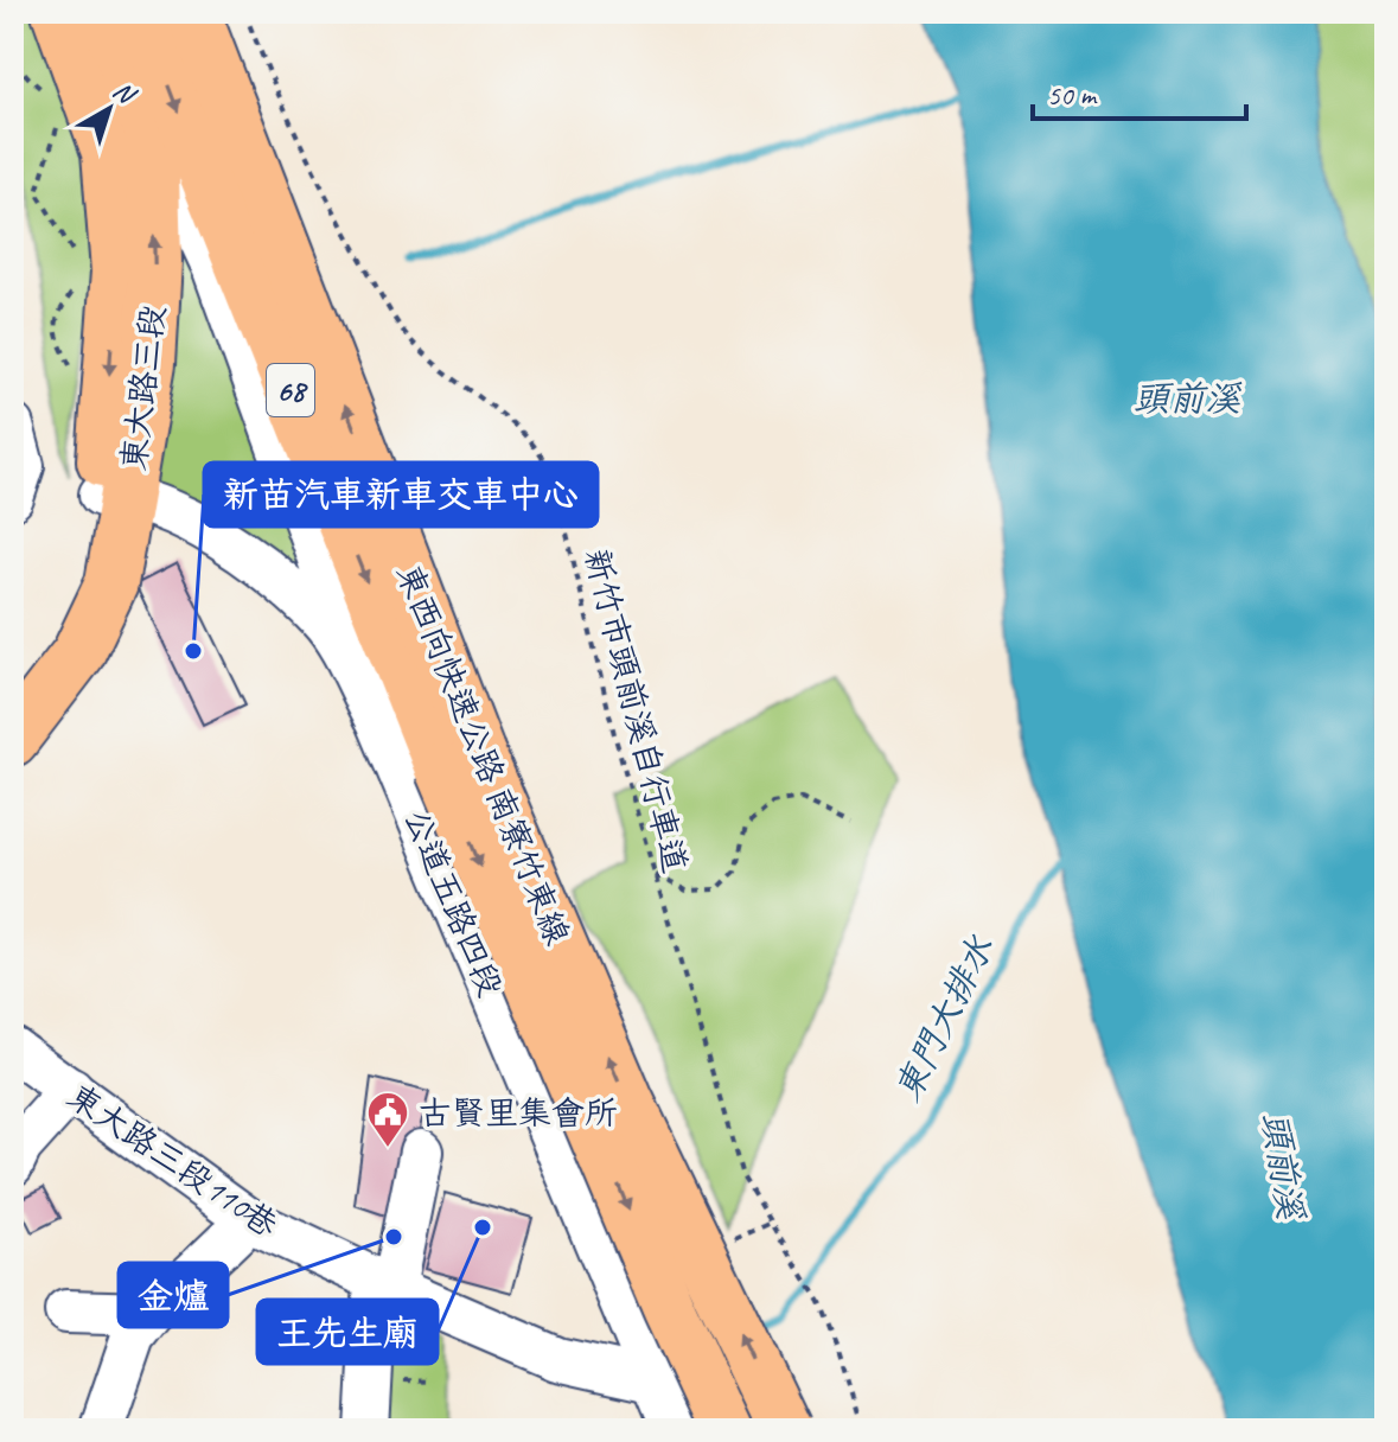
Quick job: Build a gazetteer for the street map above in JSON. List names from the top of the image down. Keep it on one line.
{"streets":{"main road":["東大路三段","68","東西向快速公路 南寮竹東線"],"street":["公道五路四段","東大路三段110巷"],"path":["新竹市頭前溪自行車道"]},"crossings":[["東大路三段","公道五路四段"],["公道五路四段","東大路三段110巷"]],"water":["頭前溪","東門大排水"],"places":{"other":["新苗汽車新車交車中心","王先生廟","金爐"],"public building":["古賢里集會所"]},"scale_bar":"50 m","north":"top right"}
